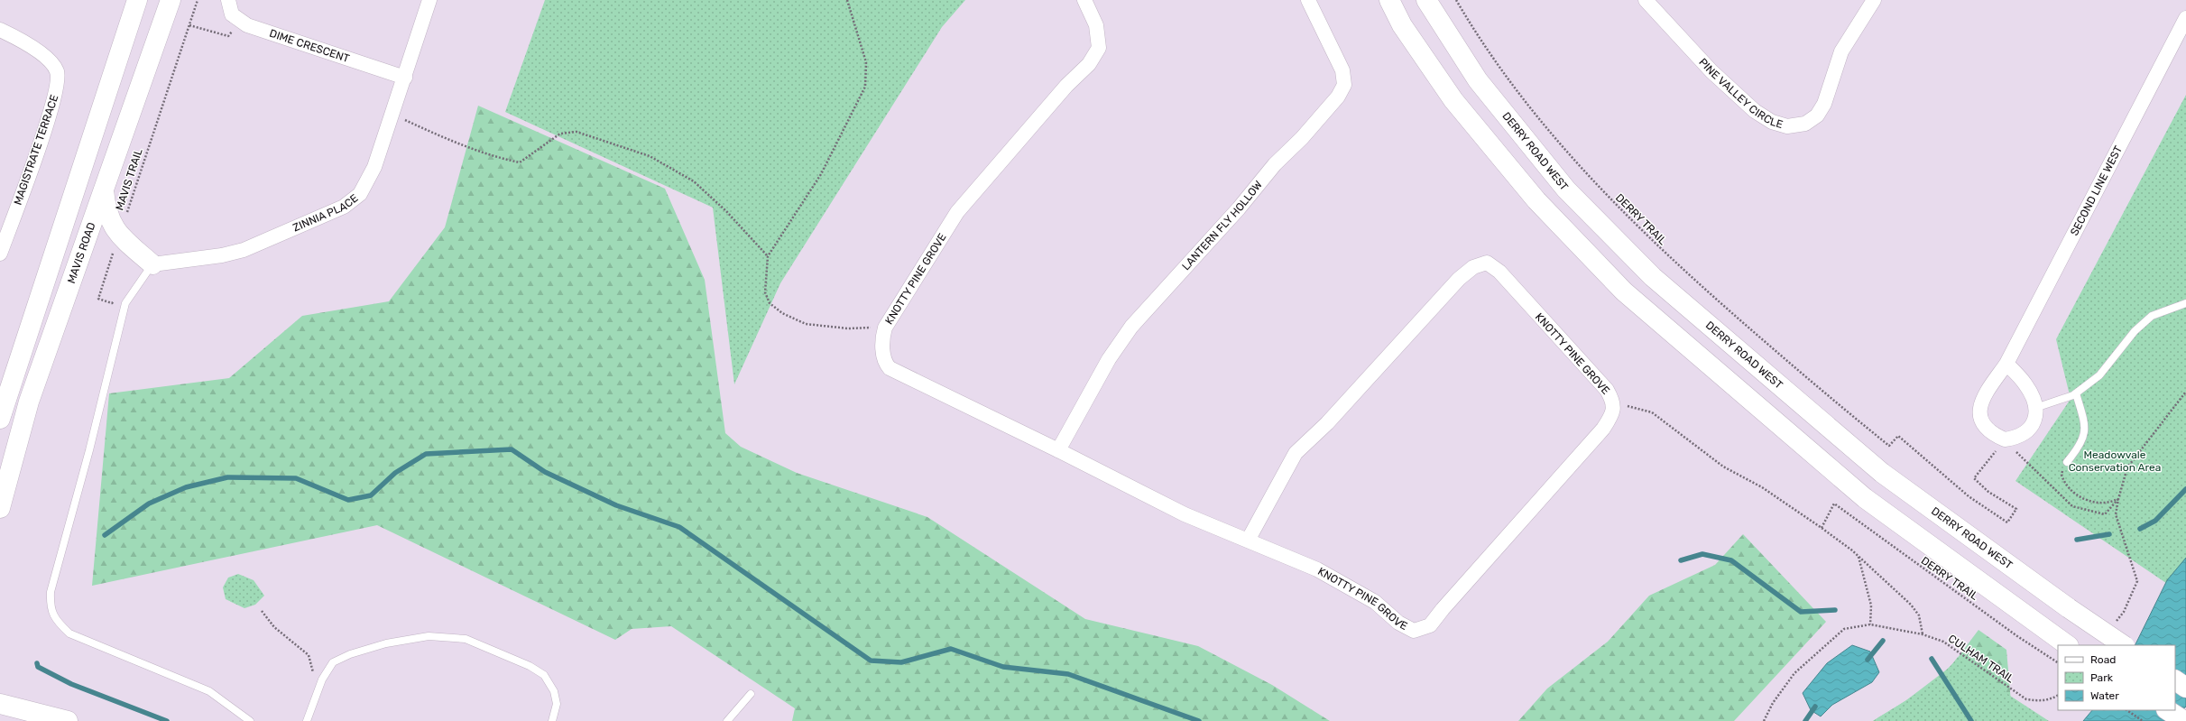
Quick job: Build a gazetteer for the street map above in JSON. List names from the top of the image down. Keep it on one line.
{"streets":{"main road":["DERRY ROAD WEST","MAVIS ROAD"],"street":["DIME CRESCENT","PINE VALLEY CIRCLE","MAGISTRATE TERRACE","SECOND LINE WEST","ZINNIA PLACE","LANTERN FLY HOLLOW","KNOTTY PINE GROVE"],"path":["MAVIS TRAIL","DERRY TRAIL","CULHAM TRAIL"]},"crossings":[["DIME CRESCENT","ZINNIA PLACE"],["SECOND LINE WEST","DERRY TRAIL"],["LANTERN FLY HOLLOW","KNOTTY PINE GROVE"]],"parks":["Meadowvale Conservation Area"],"legend":["Road","Park","Water"]}
